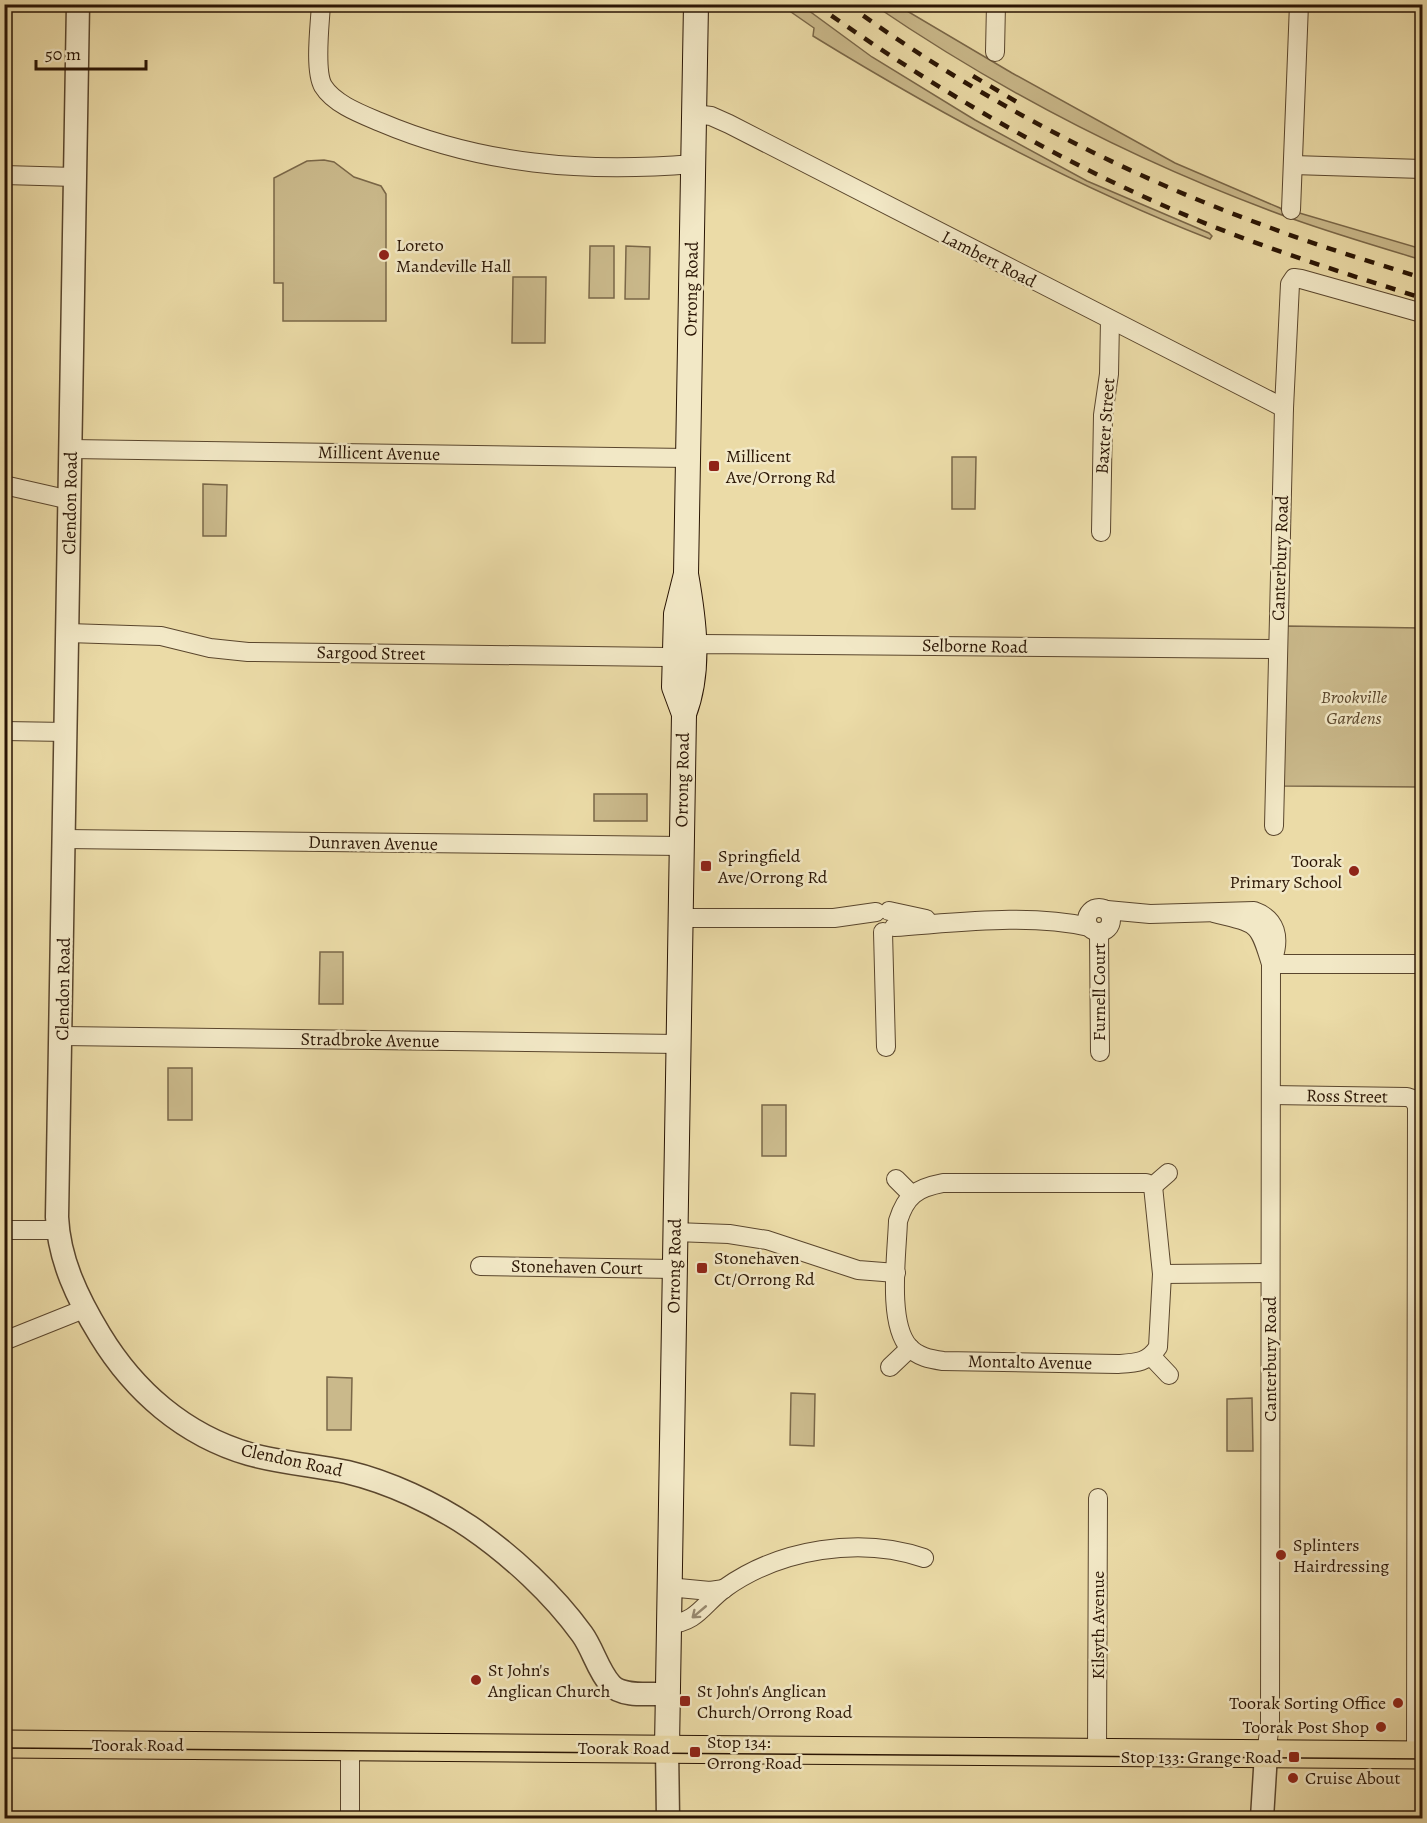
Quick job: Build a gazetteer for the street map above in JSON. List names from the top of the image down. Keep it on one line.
{"streets":{"main road":["Orrong Road","Toorak Road"],"street":["Lambert Road","Baxter Street","Millicent Avenue","Clendon Road","Canterbury Road","Selborne Road","Sargood Street","Dunraven Avenue","Furnell Court","Stradbroke Avenue","Ross Street","Stonehaven Court","Montalto Avenue","Kilsyth Avenue"]},"crossings":[["Lambert Road","Orrong Road"],["Lambert Road","Baxter Street"],["Lambert Road","Canterbury Road"],["Orrong Road","Millicent Avenue"],["Orrong Road","Clendon Road"],["Orrong Road","Selborne Road"],["Orrong Road","Sargood Street"],["Orrong Road","Dunraven Avenue"],["Orrong Road","Stradbroke Avenue"],["Orrong Road","Stonehaven Court"],["Orrong Road","Toorak Road"],["Millicent Avenue","Clendon Road"],["Clendon Road","Sargood Street"],["Clendon Road","Dunraven Avenue"],["Clendon Road","Stradbroke Avenue"],["Canterbury Road","Selborne Road"],["Canterbury Road","Furnell Court"],["Canterbury Road","Ross Street"],["Canterbury Road","Toorak Road"],["Selborne Road","Sargood Street"],["Ross Street","Toorak Road"],["Kilsyth Avenue","Toorak Road"]],"parks":["Brookville Gardens"],"places":{"other":["Loreto Mandeville Hall","Toorak Primary School","Splinters Hairdressing","St John's Anglican Church","Toorak Sorting Office","Toorak Post Shop","Cruise About"],"transit":["Millicent Ave/Orrong Rd","Springfield Ave/Orrong Rd","Stonehaven Ct/Orrong Rd","St John's Anglican Church/Orrong Road","Stop 134: Orrong Road","Stop 133: Grange Road"]},"scale_bar":"50 m"}
